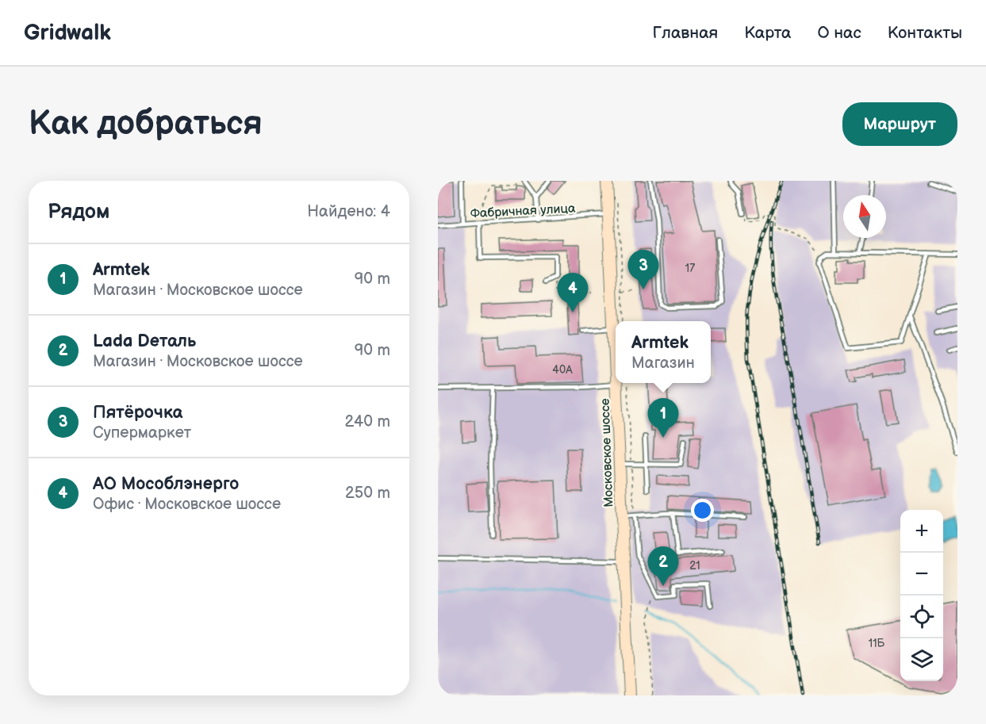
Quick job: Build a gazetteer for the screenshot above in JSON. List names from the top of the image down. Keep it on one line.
{"streets":{"main road":["Московское шоссе"],"lane":["Фабричная улица"]},"crossings":[["Фабричная улица","Московское шоссе"]],"house_numbers":["17","40А","21","11Б"],"north":"top","page":{"header":"Gridwalk","nav":["Главная","Карта","О нас","Контакты"],"buttons":"Маршрут","title":"Как добраться","heading":["Рядом","Найдено: 4"],"list":[{"mark":"1","name":"Armtek","note":"Магазин · Московское шоссе","value":"90 m"},{"mark":"2","name":"Lada Dеталь","note":"Магазин · Московское шоссе","value":"90 m"},{"mark":"3","name":"Пятёрочка","note":"Супермаркет","value":"240 m"},{"mark":"4","name":"АО Мособлэнерго","note":"Офис · Московское шоссе","value":"250 m"}],"pins":["3","4","1","2"],"popup":["Armtek","Магазин"],"map_buttons":["+","−"]}}
